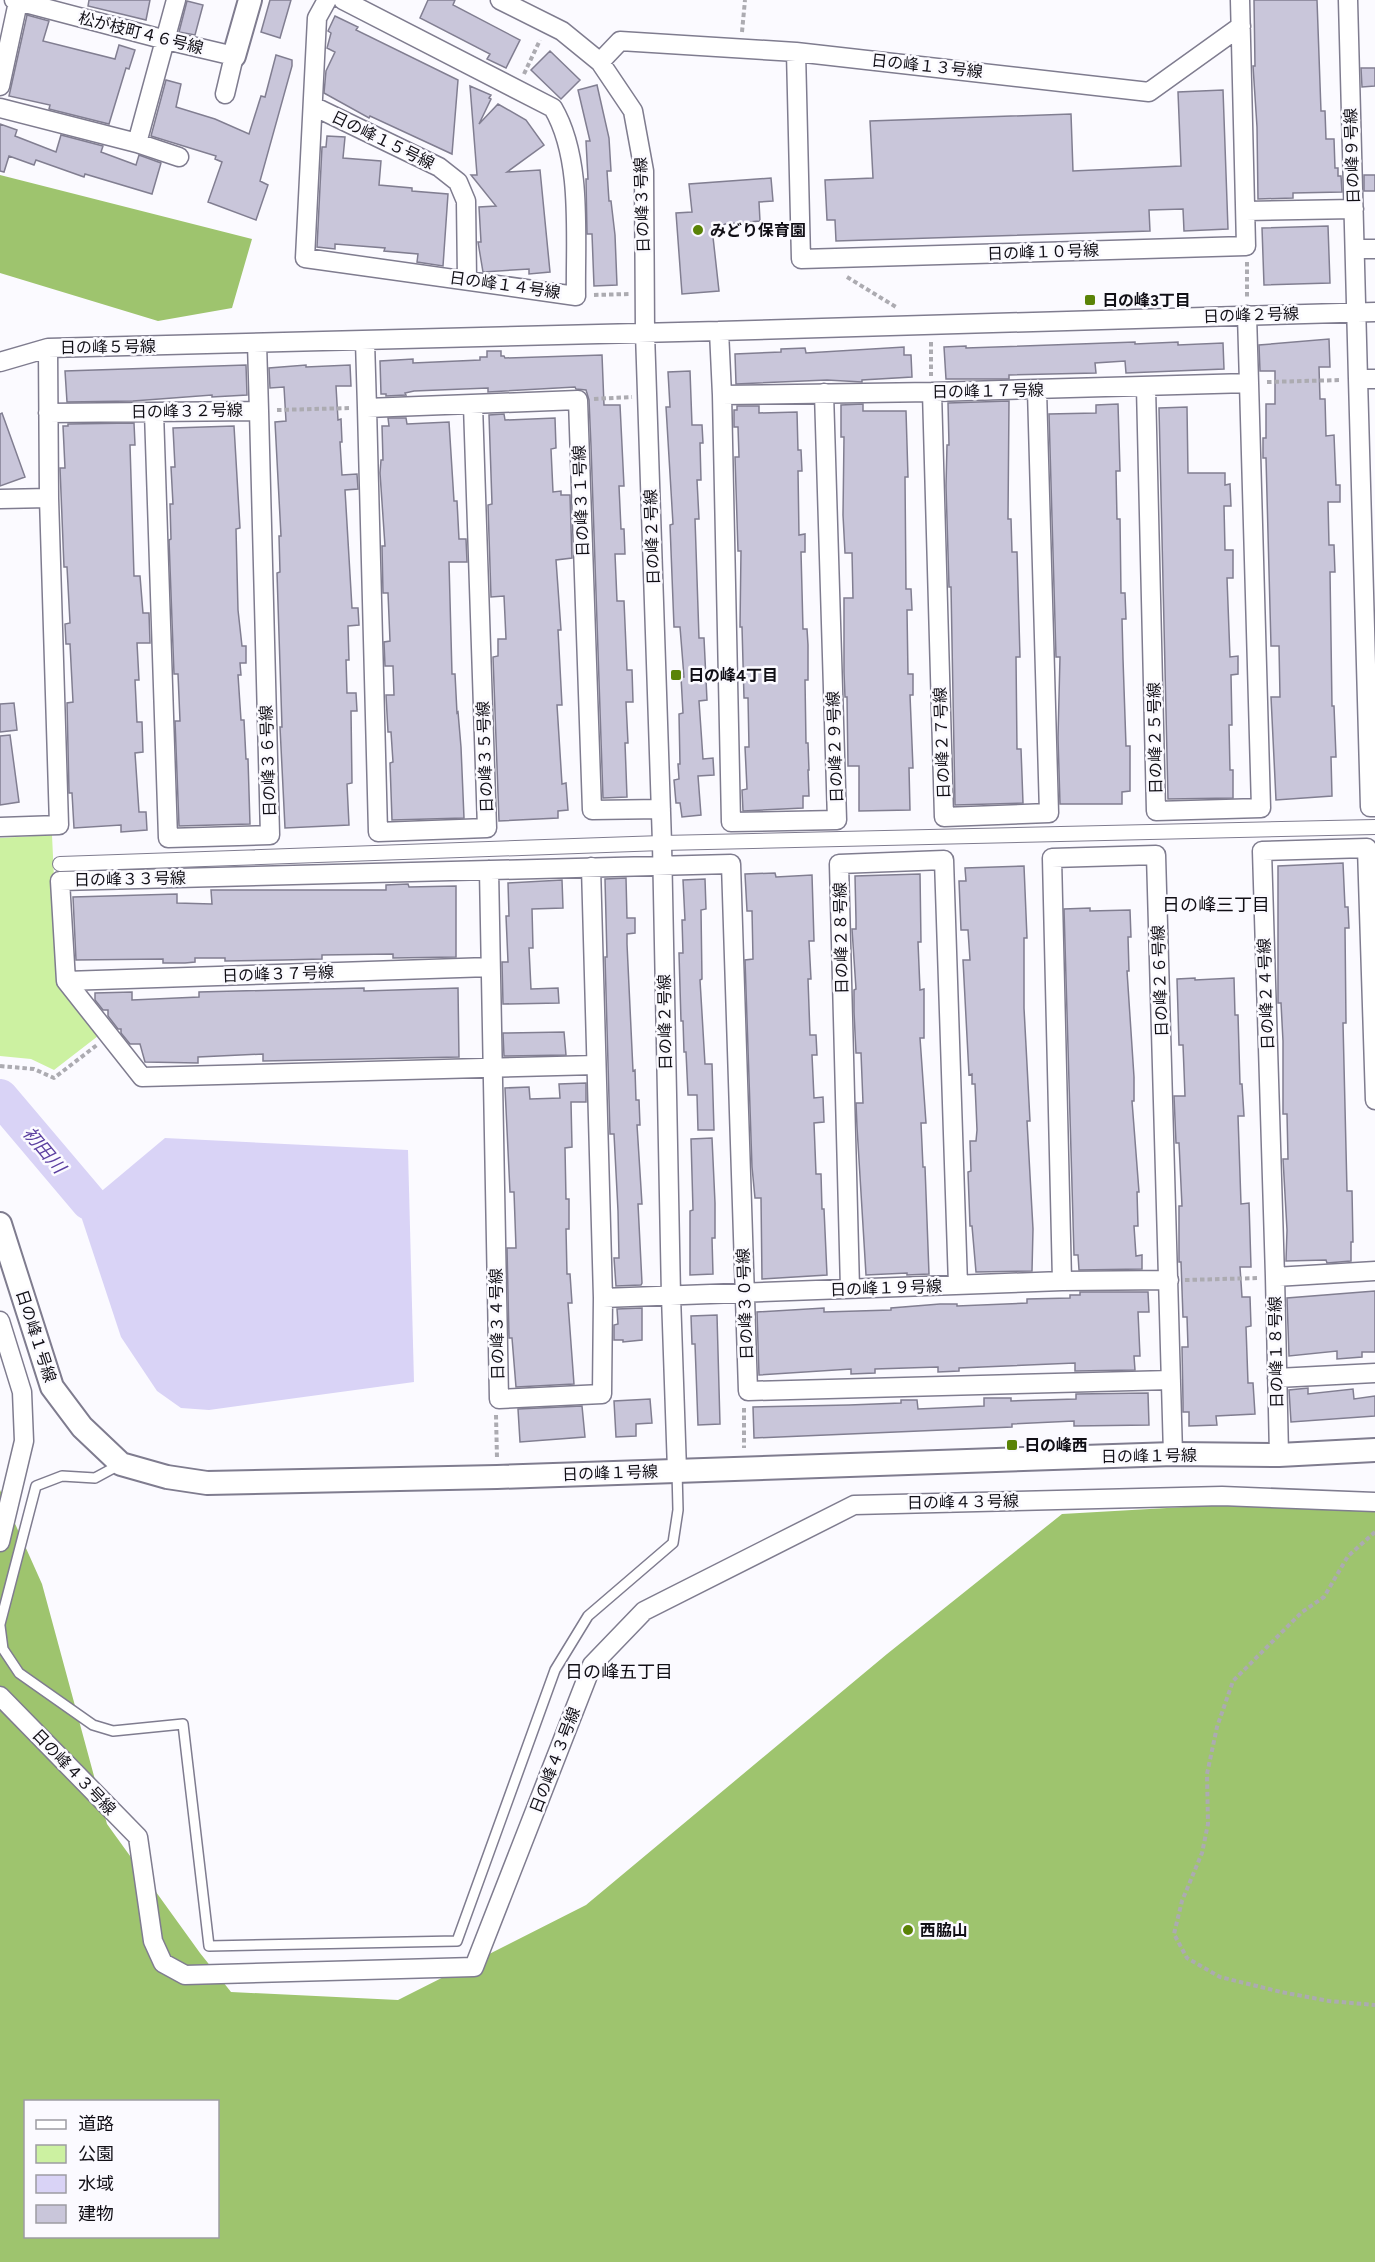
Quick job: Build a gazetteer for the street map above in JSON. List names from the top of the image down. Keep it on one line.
{"streets":{"street":["松が枝町４６号線","日の峰１３号線","日の峰１５号線","日の峰９号線","日の峰３号線","日の峰１０号線","日の峰１４号線","日の峰２号線","日の峰５号線","日の峰１７号線","日の峰３２号線","日の峰３１号線","日の峰２５号線","日の峰２７号線","日の峰２９号線","日の峰３５号線","日の峰３６号線","日の峰３３号線","日の峰２８号線","日の峰３７号線","日の峰２６号線","日の峰２４号線","日の峰１９号線","日の峰３０号線","日の峰３４号線","日の峰１号線","日の峰１８号線","日の峰４３号線"]},"crossings":[["日の峰１３号線","日の峰３号線"],["日の峰１３号線","日の峰１０号線"],["日の峰１５号線","日の峰１４号線"],["日の峰９号線","日の峰２号線"],["日の峰３号線","日の峰２号線"],["日の峰３号線","日の峰５号線"],["日の峰２号線","日の峰５号線"],["日の峰２号線","日の峰３１号線"],["日の峰２号線","日の峰３３号線"],["日の峰２号線","日の峰１９号線"],["日の峰２号線","日の峰３０号線"],["日の峰２号線","日の峰１号線"],["日の峰５号線","日の峰３２号線"],["日の峰１７号線","日の峰２５号線"],["日の峰１７号線","日の峰２７号線"],["日の峰１７号線","日の峰２９号線"],["日の峰３２号線","日の峰３６号線"],["日の峰３３号線","日の峰３７号線"],["日の峰３３号線","日の峰３０号線"],["日の峰３３号線","日の峰３４号線"],["日の峰２８号線","日の峰１９号線"],["日の峰３７号線","日の峰３４号線"],["日の峰２６号線","日の峰１９号線"],["日の峰２６号線","日の峰１号線"],["日の峰２４号線","日の峰１８号線"],["日の峰１９号線","日の峰３０号線"],["日の峰１９号線","日の峰３４号線"],["日の峰１号線","日の峰１８号線"]],"districts":["日の峰三丁目","日の峰五丁目"],"water":["初田川"],"places":{"other":["みどり保育園","西脇山"],"transit":["日の峰3丁目","日の峰4丁目","日の峰西"]},"legend":["道路","公園","水域","建物"]}
